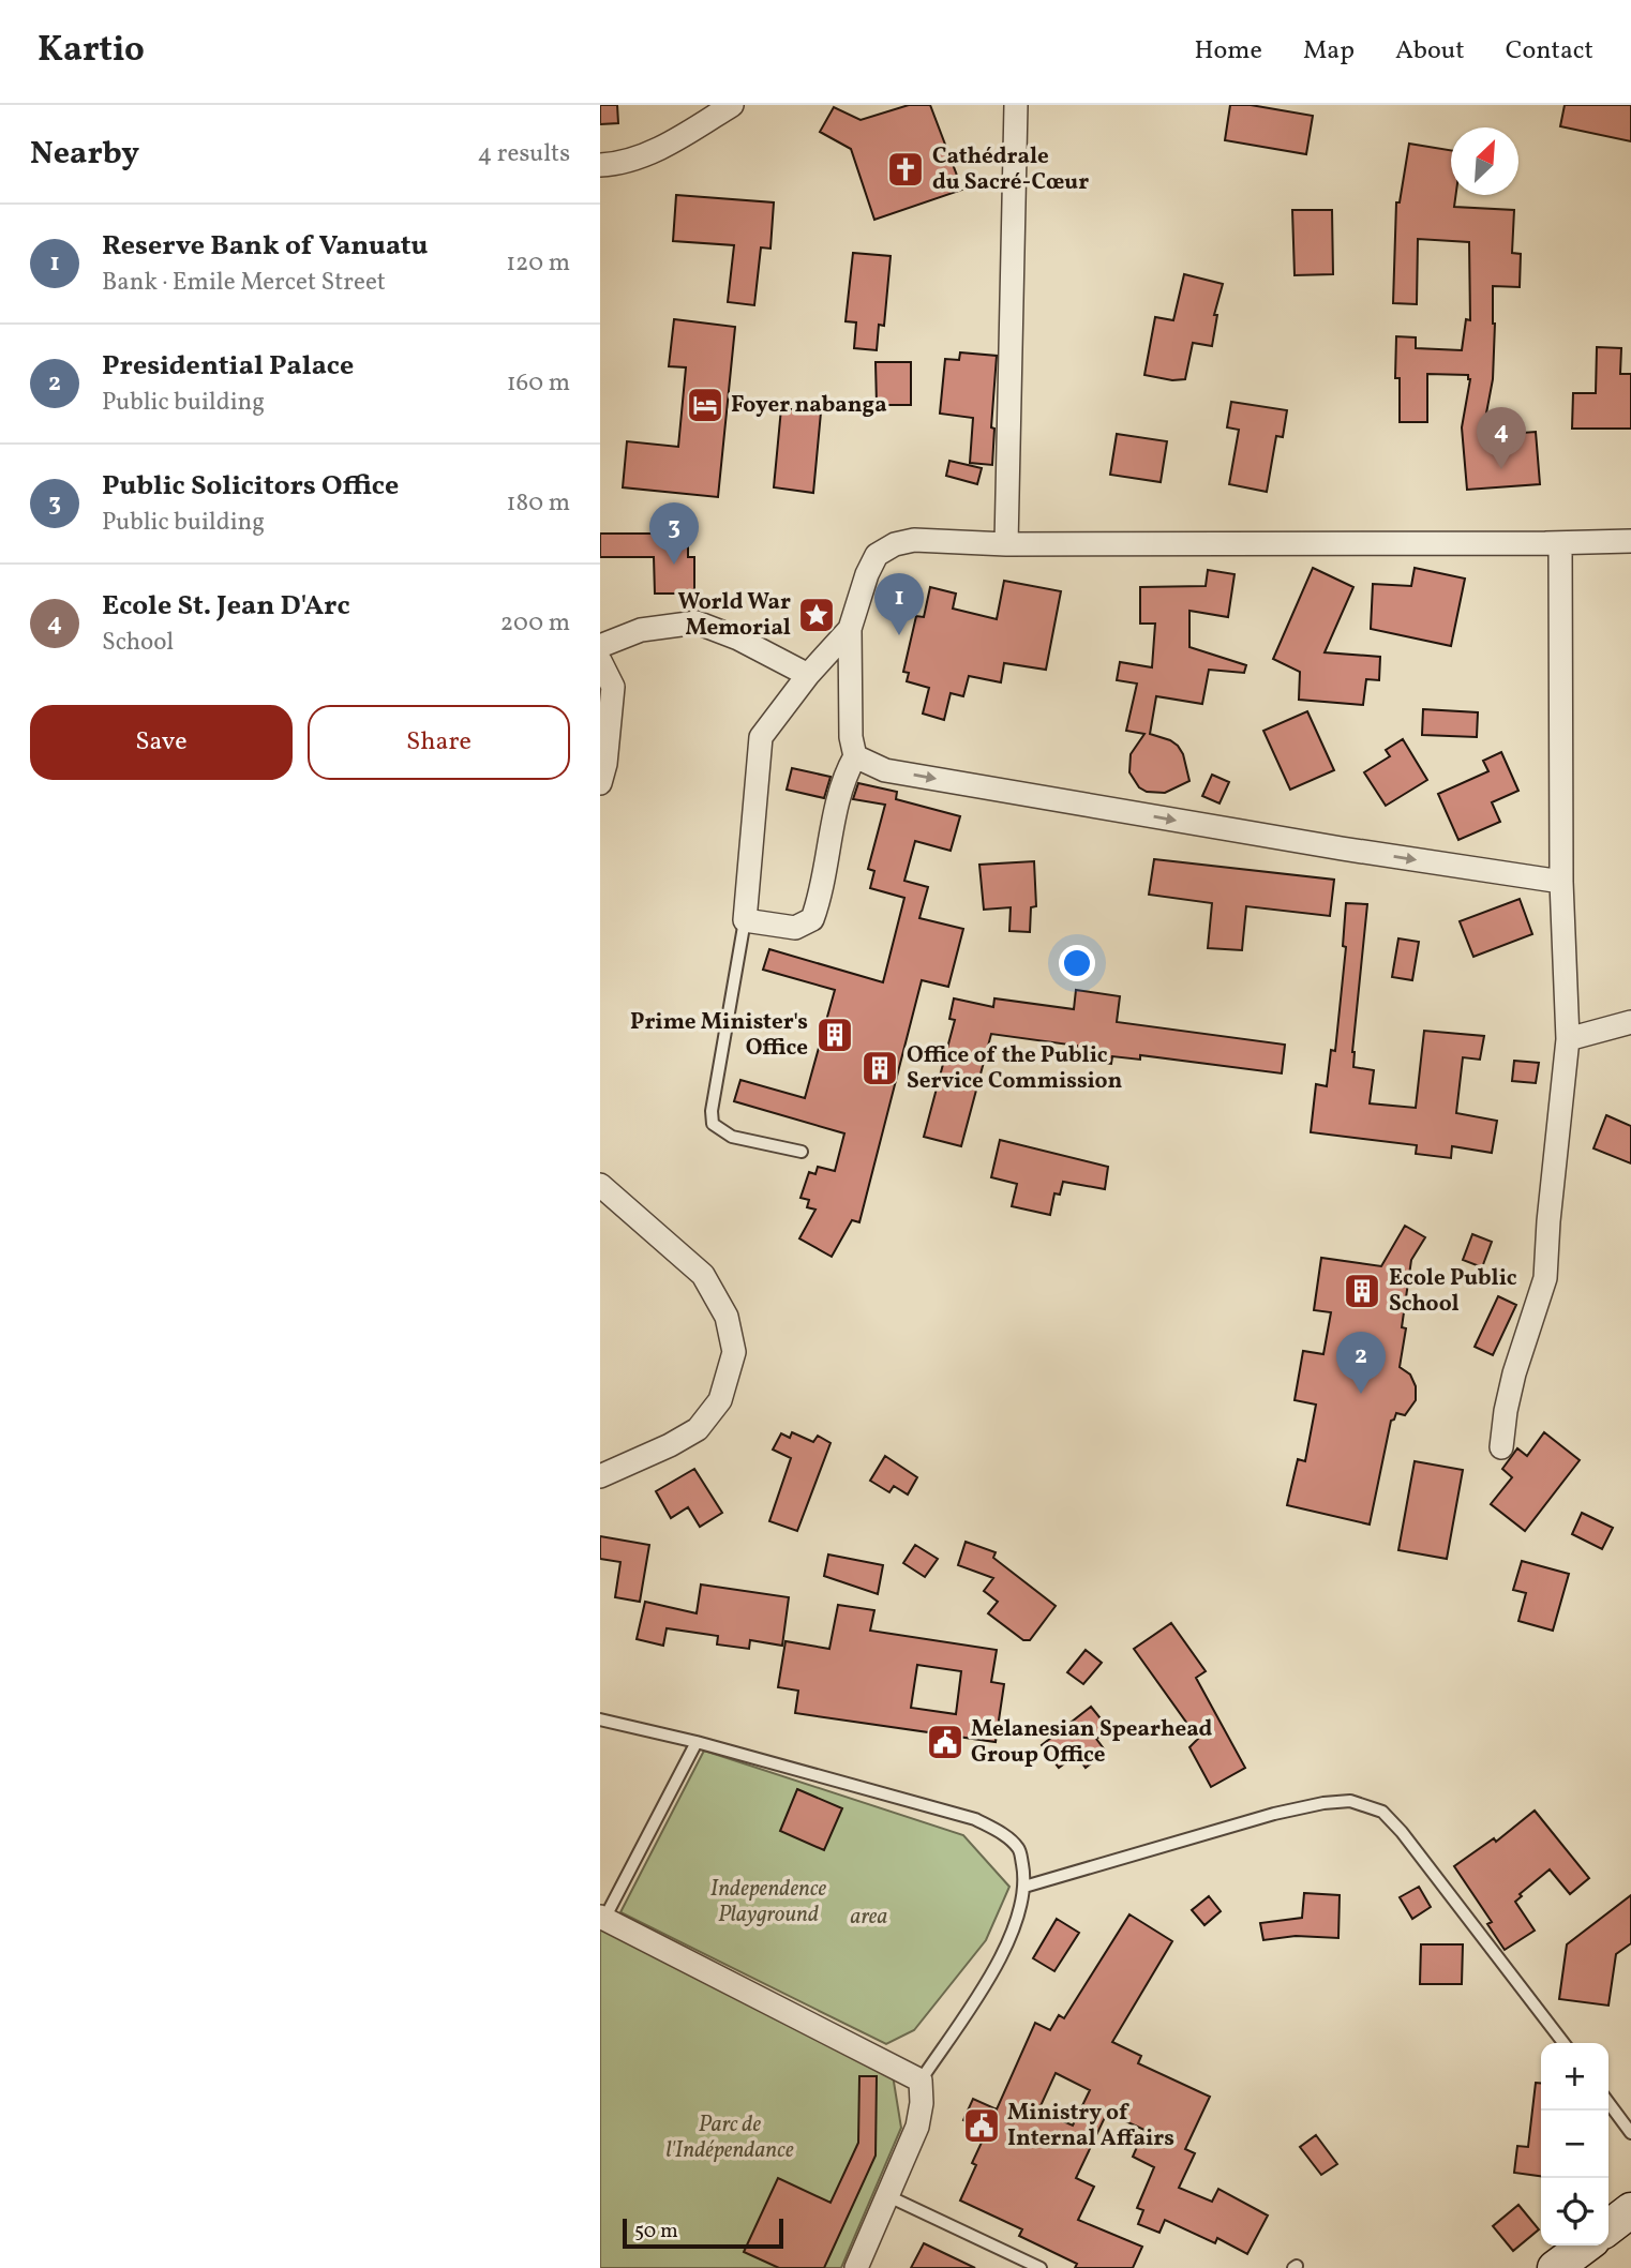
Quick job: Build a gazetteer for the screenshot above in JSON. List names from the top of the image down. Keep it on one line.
{"parks":["Independence Playground","area","Parc de l'Indépendance"],"places":{"church":["Cathédrale du Sacré-Cœur"],"hotel":["Foyer nabanga"],"place":["World War Memorial"],"building":["Prime Minister's Office","Office of the Public Service Commission","Ecole Public School"],"public building":["Melanesian Spearhead Group Office","Ministry of Internal Affairs"]},"scale_bar":"50 m","north":"top right","page":{"header":"Kartio","nav":["Home","Map","About","Contact"],"heading":["Nearby","4 results"],"list":[{"mark":"1","name":"Reserve Bank of Vanuatu","note":"Bank · Emile Mercet Street","value":"120 m"},{"mark":"2","name":"Presidential Palace","note":"Public building","value":"160 m"},{"mark":"3","name":"Public Solicitors Office","note":"Public building","value":"180 m"},{"mark":"4","name":"Ecole St. Jean D'Arc","note":"School","value":"200 m"}],"pins":["4","3","1","2"],"buttons":["Save","Share"],"map_buttons":["+","−"],"scale":"50 m"}}
